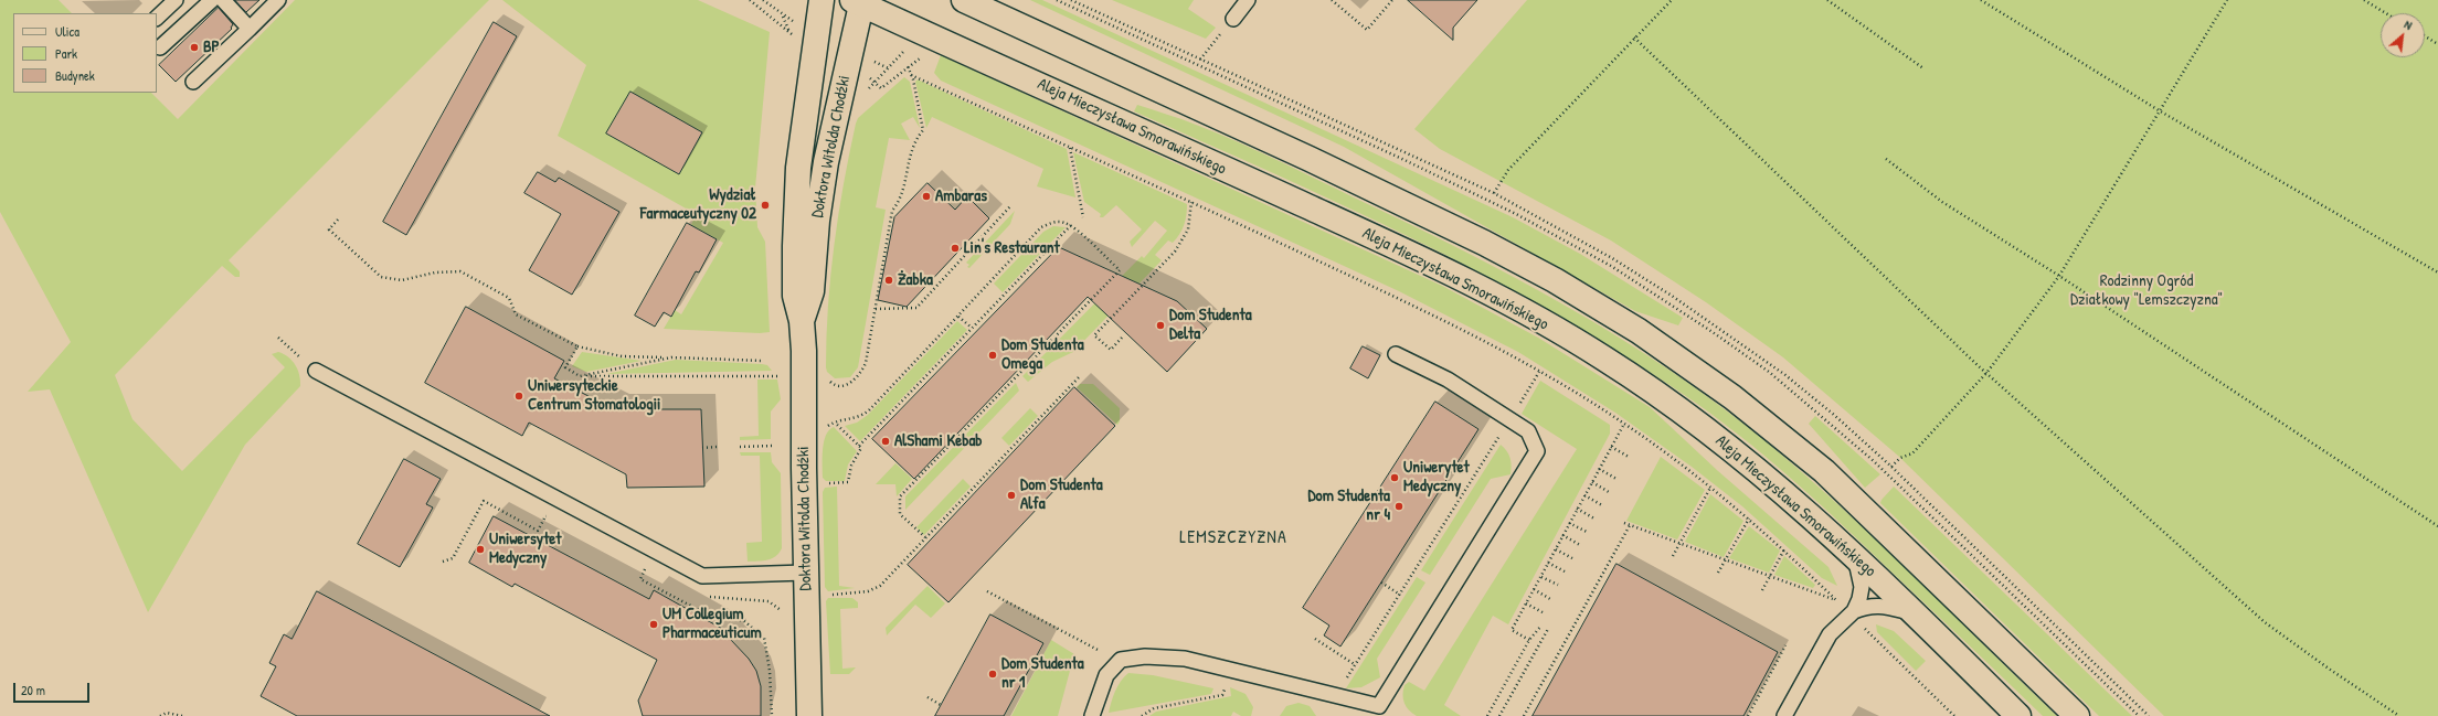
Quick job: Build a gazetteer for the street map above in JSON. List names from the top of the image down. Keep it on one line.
{"streets":{"main road":["Aleja Mieczysława Smorawińskiego","Doktora Witolda Chodźki"]},"crossings":[["Aleja Mieczysława Smorawińskiego","Doktora Witolda Chodźki"]],"districts":["LEMSZCZYZNA"],"parks":["Rodzinny Ogród Działkowy \"Lemszczyzna\""],"places":["BP","Ambaras","Wydział Farmaceutyczny 02","Lin's Restaurant","Żabka","Dom Studenta Delta","Dom Studenta Omega","Uniwersyteckie Centrum Stomatologii","AlShami Kebab","Uniwerytet Medyczny","Dom Studenta Alfa","Dom Studenta nr 4","Uniwersytet Medyczny","UM Collegium Pharmaceuticum","Dom Studenta nr 1"],"legend":["Ulica","Park","Budynek"],"scale_bar":"20 m","north":"top right"}
